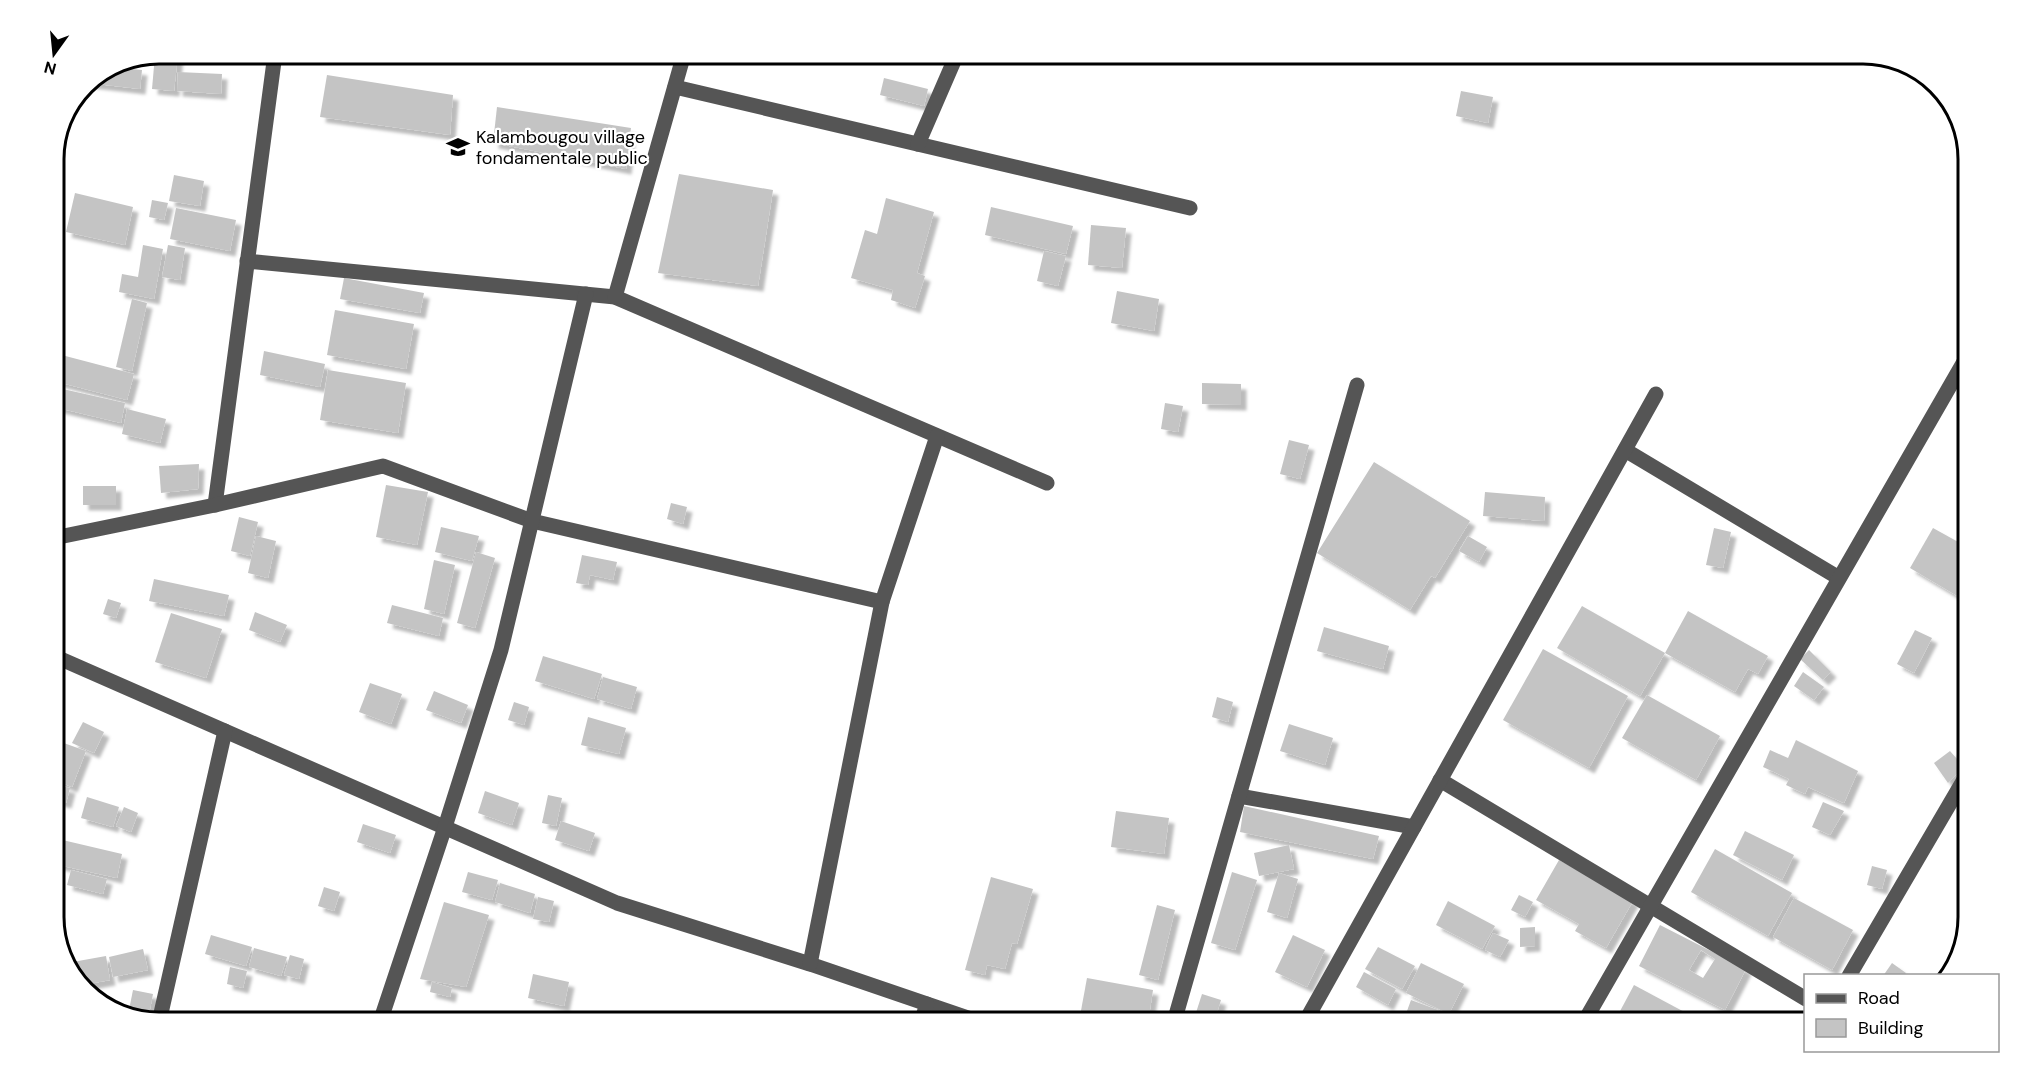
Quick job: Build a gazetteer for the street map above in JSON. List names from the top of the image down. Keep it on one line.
{"places":{"school or university":["Kalambougou village fondamentale public"]},"legend":["Road","Building"],"north":"bottom"}
